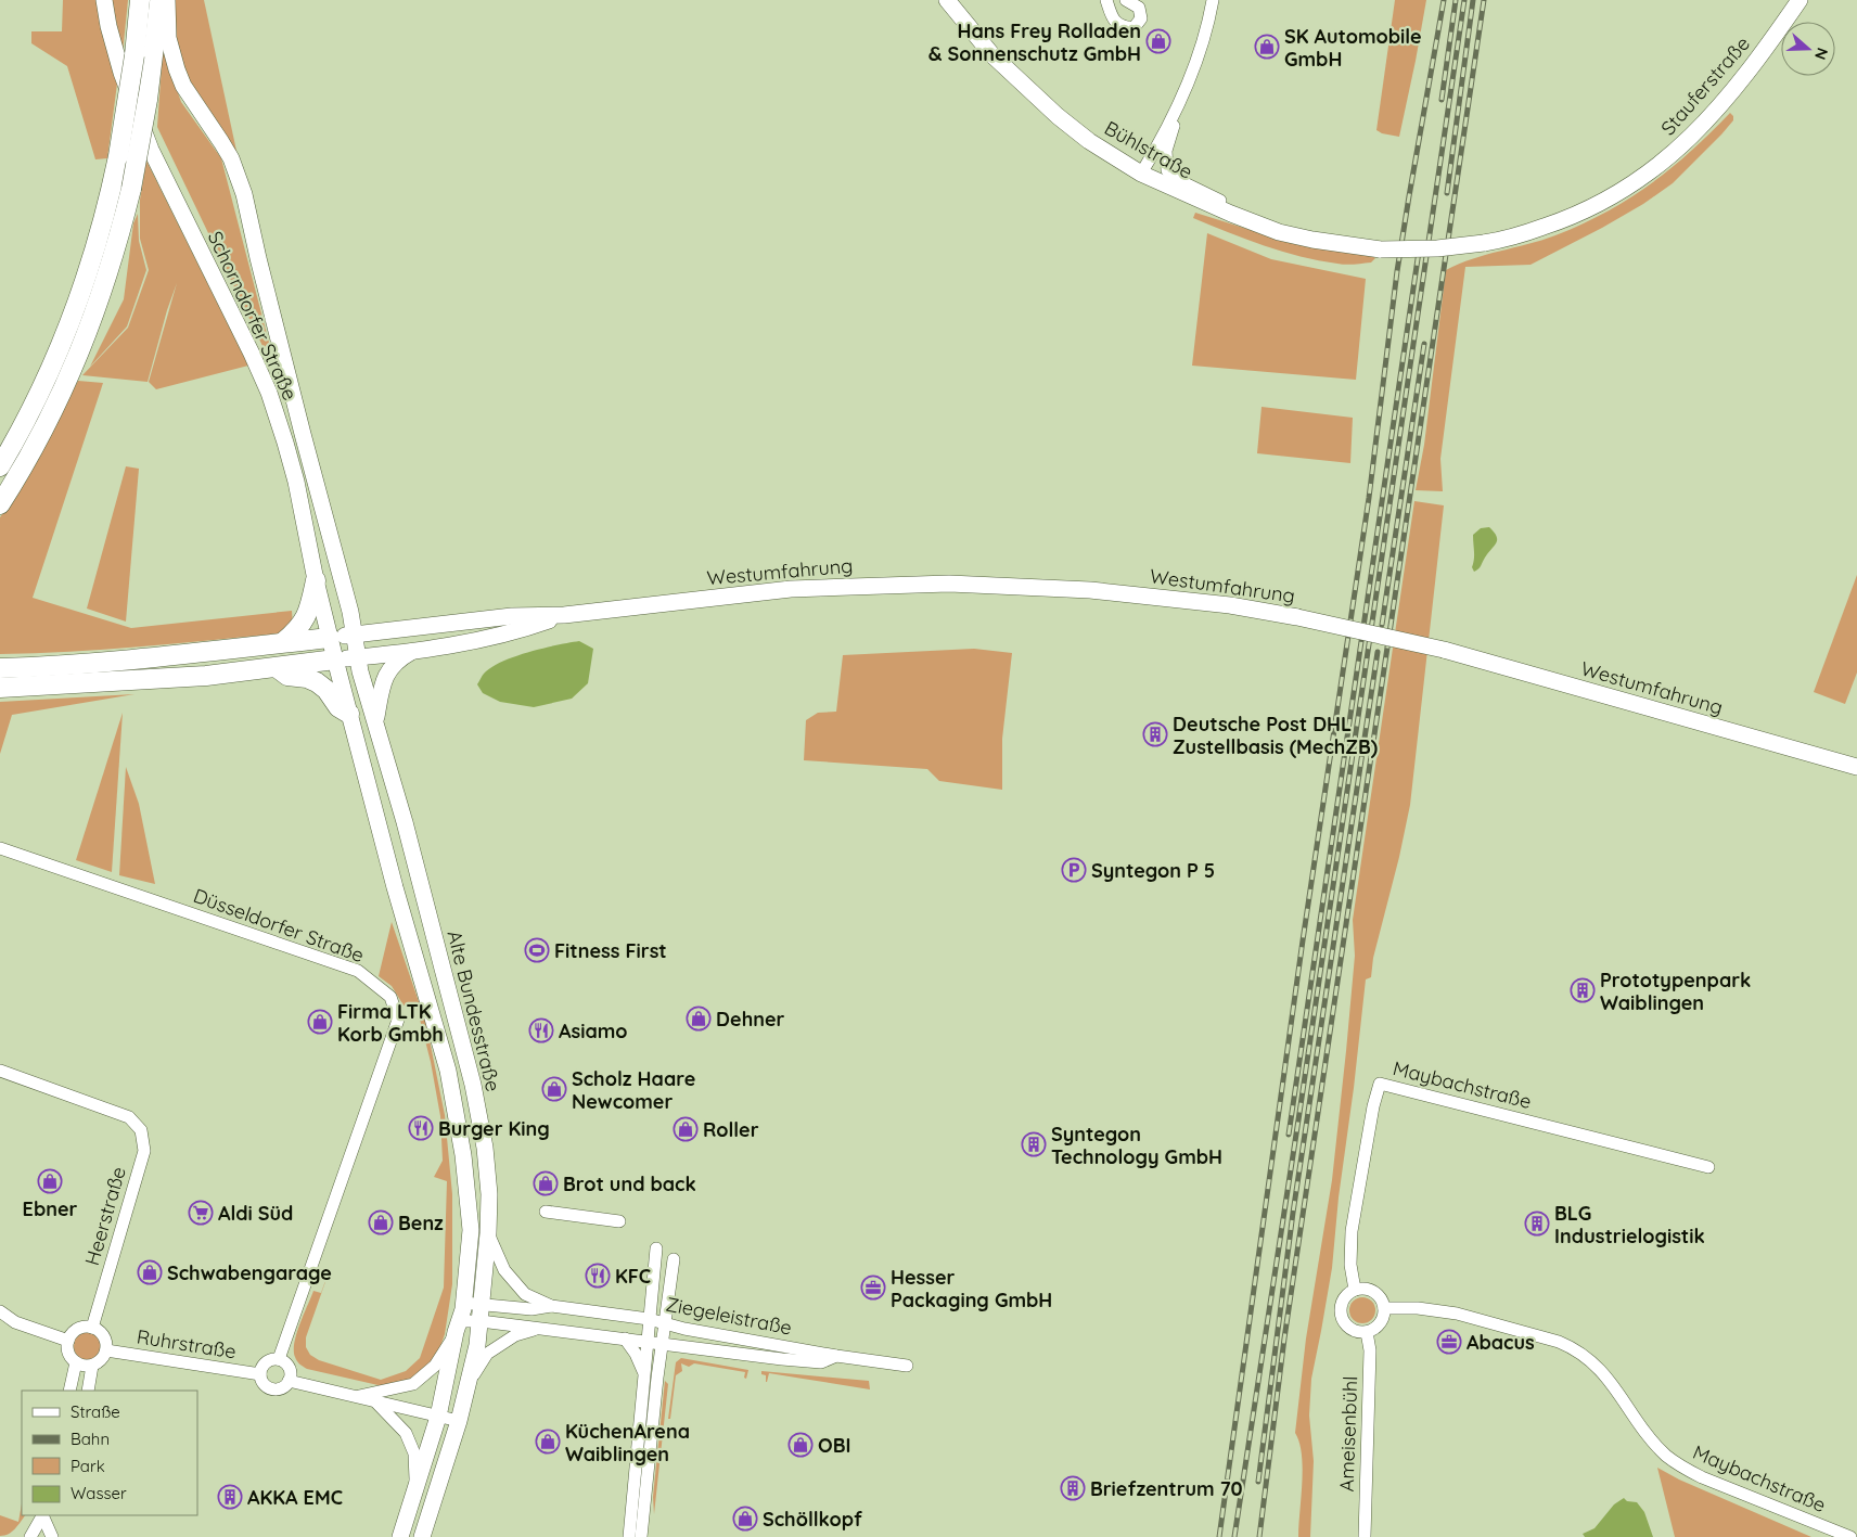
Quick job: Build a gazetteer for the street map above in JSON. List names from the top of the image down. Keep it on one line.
{"streets":{"main road":["Stauferstraße","Bühlstraße","Schorndorfer Straße","Westumfahrung","Alte Bundesstraße"],"street":["Düsseldorfer Straße","Maybachstraße","Heerstraße","Ziegeleistraße","Ruhrstraße","Ameisenbühl"]},"crossings":[["Stauferstraße","Bühlstraße"],["Schorndorfer Straße","Westumfahrung"],["Schorndorfer Straße","Alte Bundesstraße"],["Westumfahrung","Alte Bundesstraße"],["Düsseldorfer Straße","Ruhrstraße"],["Alte Bundesstraße","Ziegeleistraße"],["Maybachstraße","Ameisenbühl"],["Heerstraße","Ruhrstraße"]],"places":{"shop":["Hans Frey Rolladen & Sonnenschutz GmbH","SK Automobile GmbH","Dehner","Firma LTK Korb Gmbh","Scholz Haare Newcomer","Roller","Ebner","Brot und back","Benz","Schwabengarage","KüchenArena Waiblingen","OBI","Schöllkopf"],"building":["Deutsche Post DHL Zustellbasis (MechZB)","Prototypenpark Waiblingen","Syntegon Technology GmbH","BLG Industrielogistik","Briefzentrum 70","AKKA EMC"],"parking":["Syntegon P 5"],"sports":["Fitness First"],"restaurant":["Asiamo","Burger King","KFC"],"supermarket":["Aldi Süd"],"office":["Hesser Packaging GmbH","Abacus"]},"legend":["Straße","Bahn","Park","Wasser"],"north":"right"}
